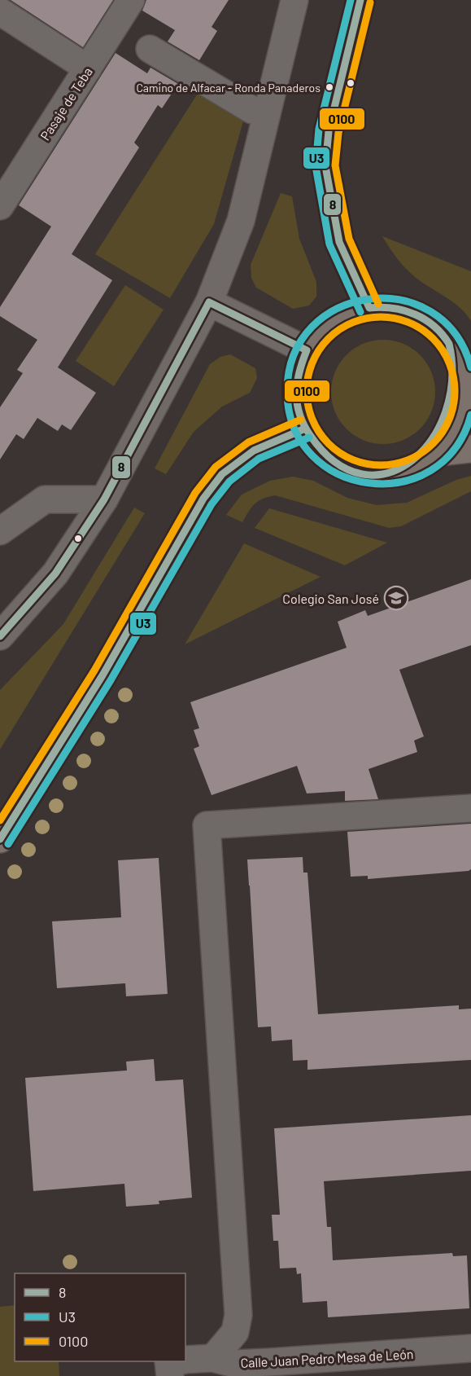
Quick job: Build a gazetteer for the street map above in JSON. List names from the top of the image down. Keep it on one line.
{"streets":{"street":["Pasaje de Teba","Calle Juan Pedro Mesa de León"]},"places":{"other":["Camino de Alfacar - Ronda Panaderos"],"school or university":["Colegio San José"]},"lines":["transit line 8","transit line U3","transit line 0100"],"legend":["8","U3","0100"]}
